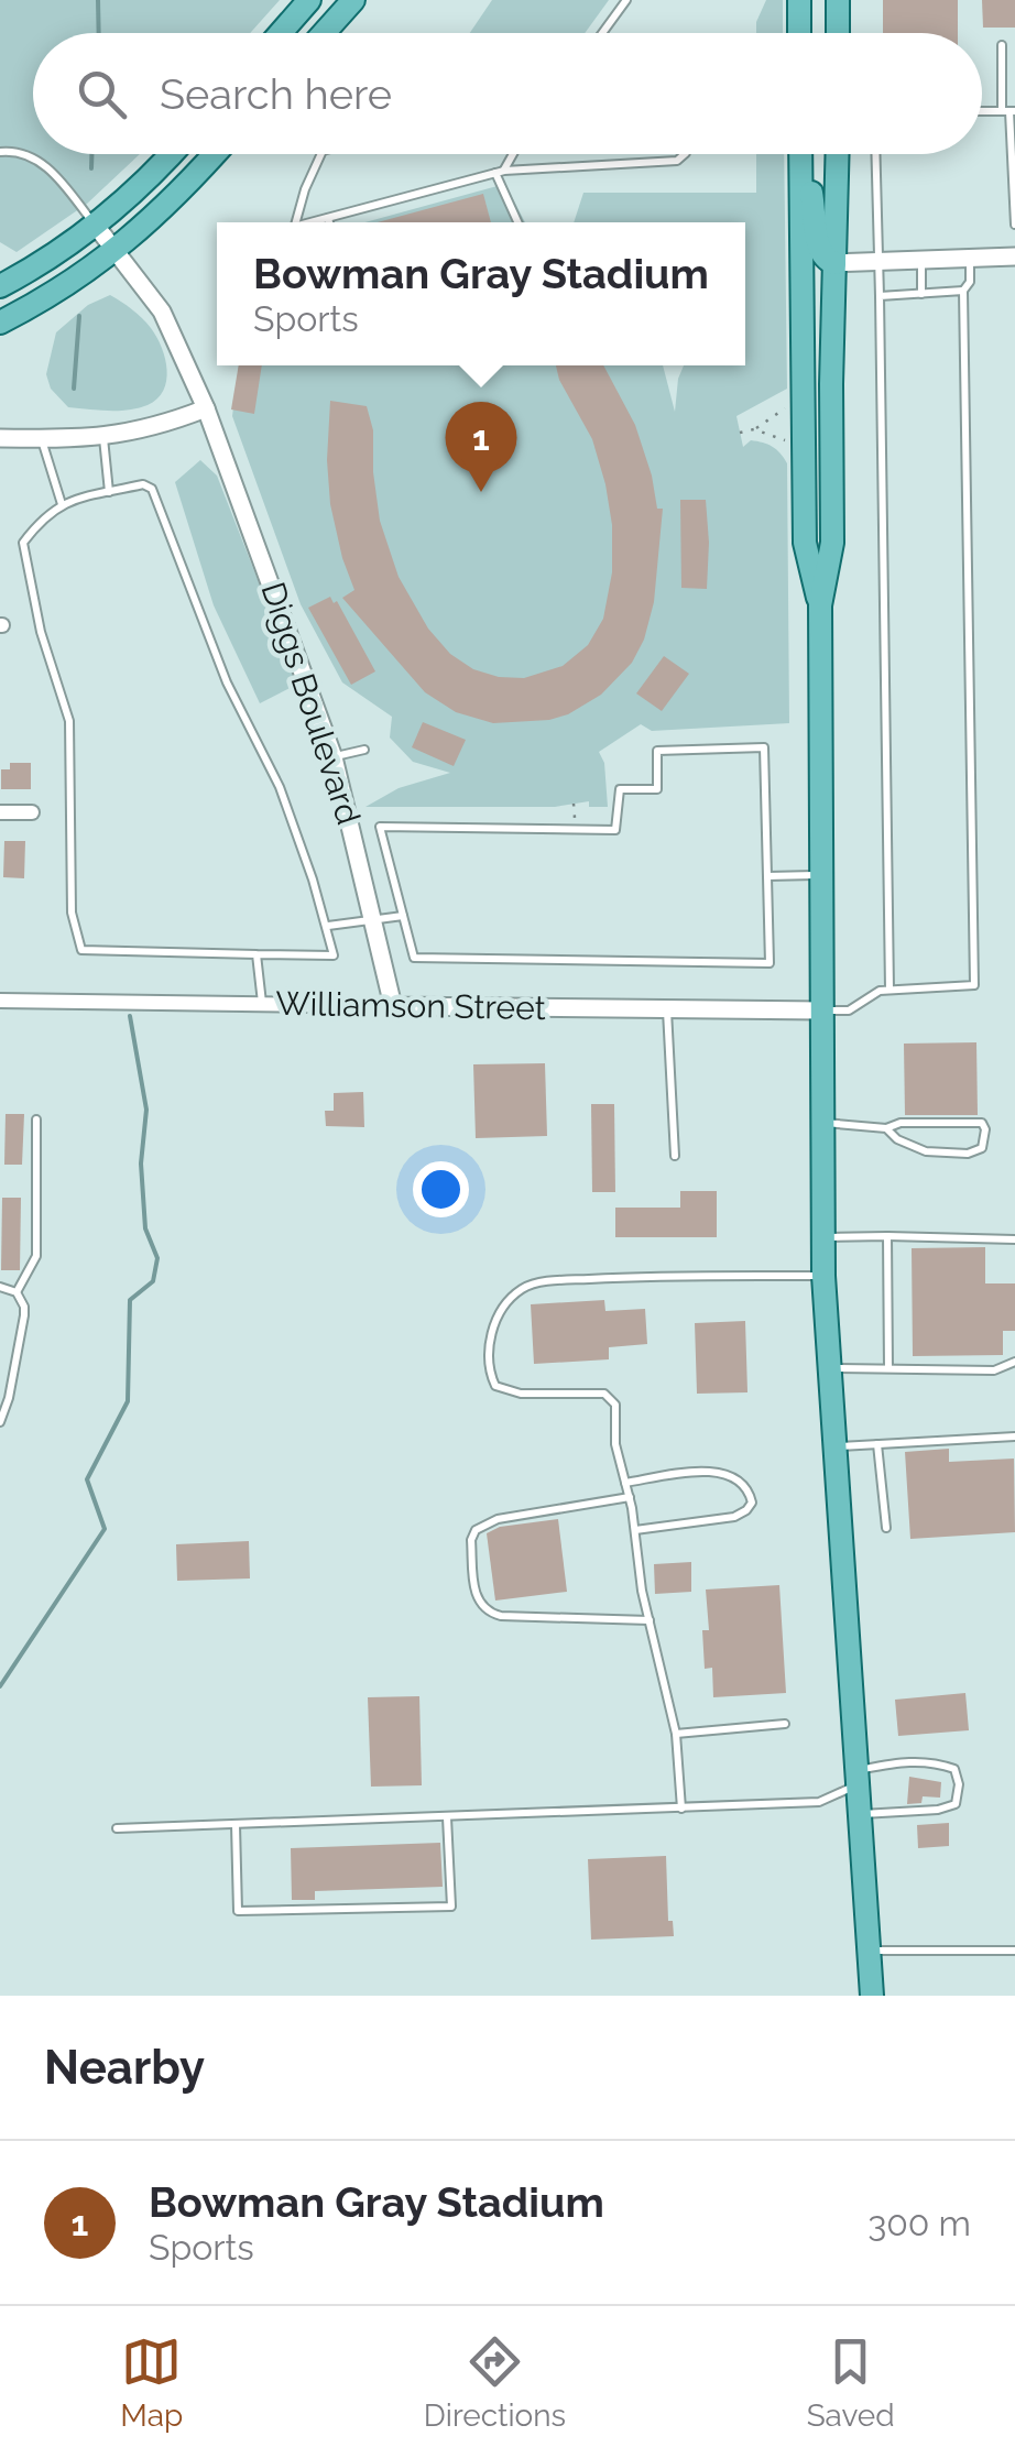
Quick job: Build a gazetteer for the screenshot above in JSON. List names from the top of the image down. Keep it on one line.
{"streets":{"street":["Diggs Boulevard","Williamson Street"]},"crossings":[["Diggs Boulevard","Williamson Street"]],"page":{"search":"Search here","popup":["Bowman Gray Stadium","Sports"],"pins":"1","heading":"Nearby","list":[{"mark":"1","name":"Bowman Gray Stadium","note":"Sports","value":"300 m"}],"nav":["Map","Directions","Saved"]}}
